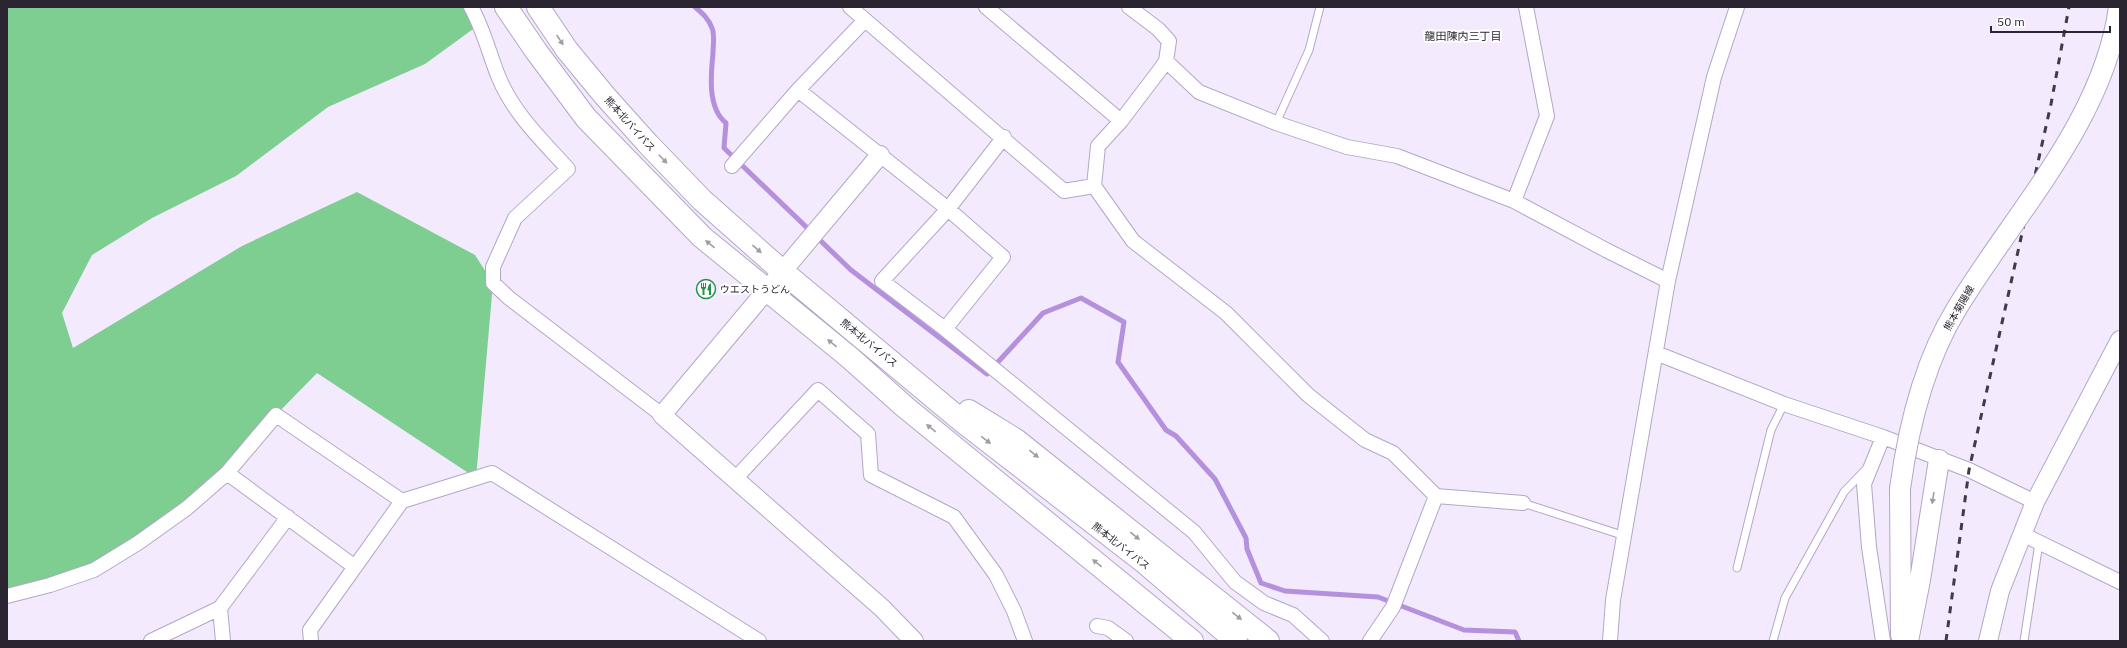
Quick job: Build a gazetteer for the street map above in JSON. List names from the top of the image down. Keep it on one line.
{"streets":{"highway":["熊本北バイパス"],"main road":["熊本菊陽線"]},"districts":["龍田陳内三丁目"],"places":{"restaurant":["ウエストうどん"]},"scale_bar":"50 m"}
